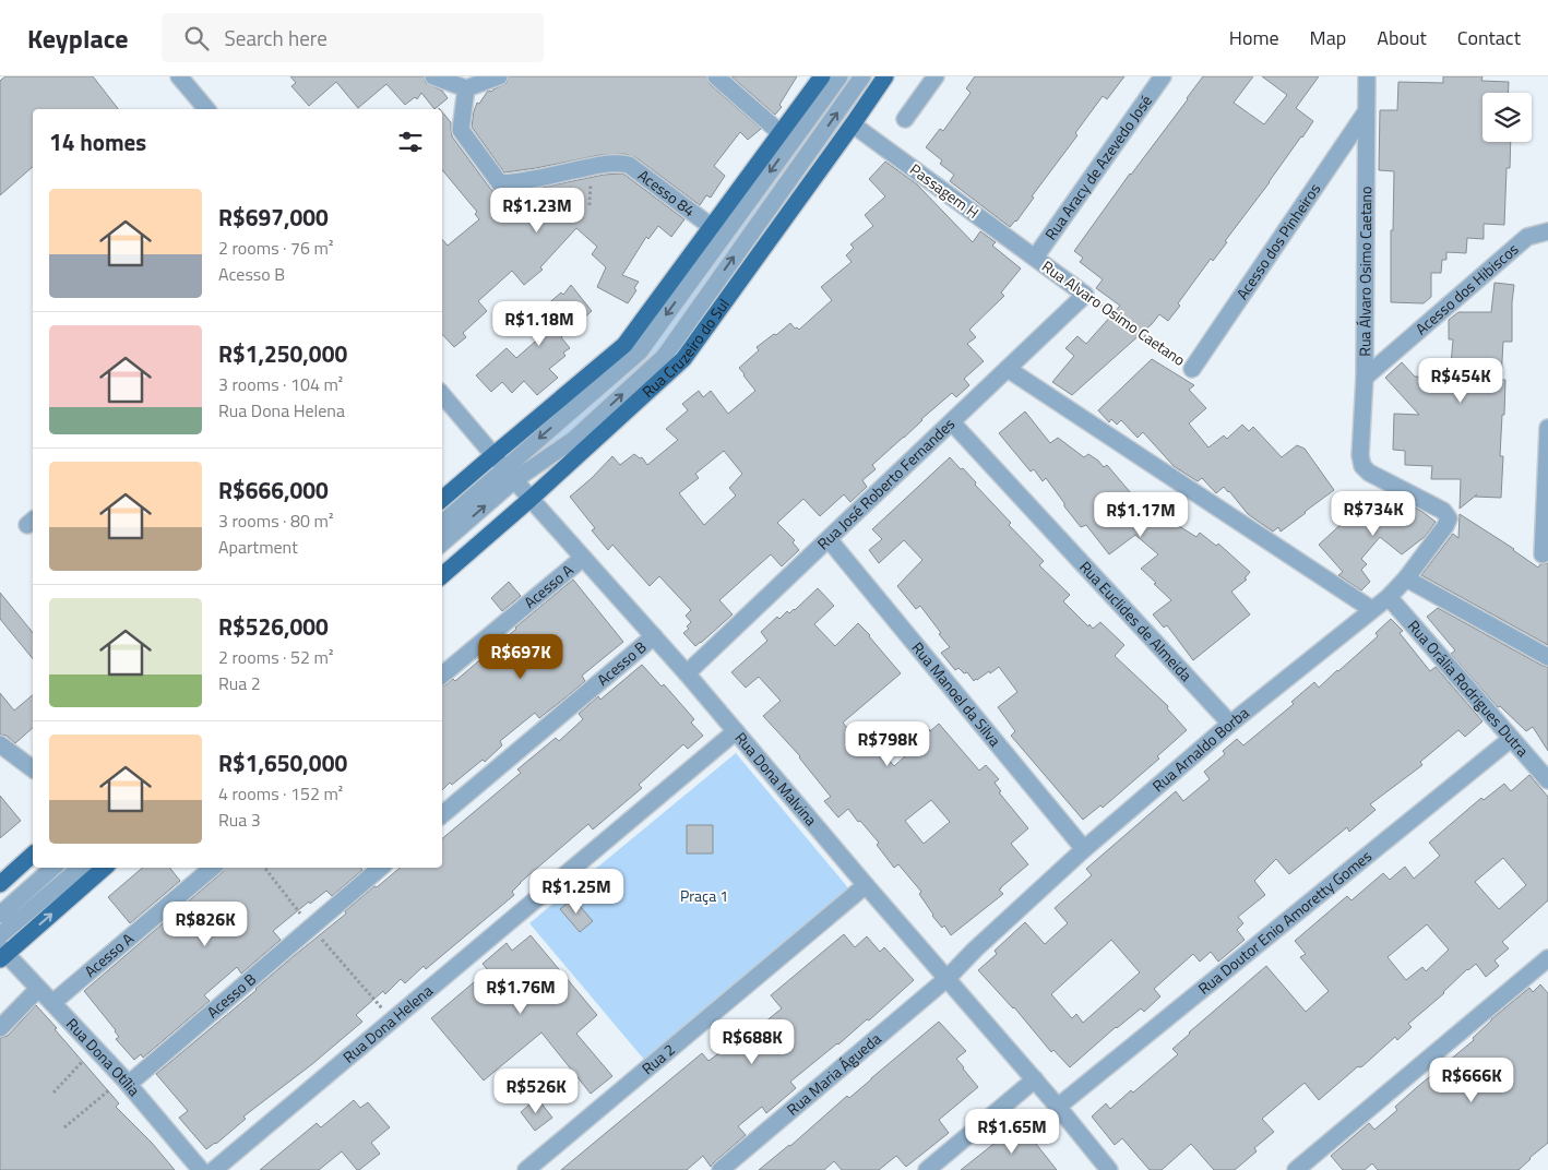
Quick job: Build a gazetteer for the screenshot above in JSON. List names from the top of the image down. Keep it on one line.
{"streets":{"main road":["Rua Cruzeiro do Sul"],"street":["Rua Aracy de Azevedo José","Passagem H","Acesso 84","Acesso dos Pinheiros","Rua Álvaro Osimo Caetano","Acesso dos Hibiscos","Rua Alvaro Osimo Caetano","Rua José Roberto Fernandes","Acesso A","Rua Euclides de Almeida","Acesso B","Rua Orália Rodrigues Dutra","Rua Manoel da Silva","Rua Arnaldo Borba","Rua Dona Malvina","Rua Doutor Enio Amoretty Gomes","Rua Dona Helena","Rua Dona Otília","Rua 2","Rua Maria Águeda"]},"crossings":[["Rua Aracy de Azevedo José","Passagem H"],["Rua Aracy de Azevedo José","Rua Alvaro Osimo Caetano"],["Passagem H","Rua Alvaro Osimo Caetano"],["Passagem H","Rua Cruzeiro do Sul"],["Acesso dos Pinheiros","Rua Álvaro Osimo Caetano"],["Acesso dos Pinheiros","Rua Alvaro Osimo Caetano"],["Rua Álvaro Osimo Caetano","Acesso dos Hibiscos"],["Rua Álvaro Osimo Caetano","Rua Arnaldo Borba"],["Rua Alvaro Osimo Caetano","Rua José Roberto Fernandes"],["Rua Cruzeiro do Sul","Rua Dona Malvina"],["Rua José Roberto Fernandes","Rua Euclides de Almeida"],["Rua José Roberto Fernandes","Rua Manoel da Silva"],["Rua José Roberto Fernandes","Rua Dona Malvina"],["Acesso A","Rua Dona Malvina"],["Acesso A","Rua Dona Otília"],["Rua Euclides de Almeida","Rua Arnaldo Borba"],["Acesso B","Rua Dona Malvina"],["Acesso B","Rua Dona Otília"],["Rua Orália Rodrigues Dutra","Rua Arnaldo Borba"],["Rua Orália Rodrigues Dutra","Rua Doutor Enio Amoretty Gomes"],["Rua Manoel da Silva","Rua Arnaldo Borba"],["Rua Arnaldo Borba","Rua Dona Malvina"],["Rua Arnaldo Borba","Rua Maria Águeda"],["Rua Dona Malvina","Rua Doutor Enio Amoretty Gomes"],["Rua Dona Malvina","Rua Dona Helena"],["Rua Dona Malvina","Rua 2"],["Rua Dona Malvina","Rua Maria Águeda"]],"parks":["Praça 1"],"page":{"header":"Keyplace","search":"Search here","nav":["Home","Map","About","Contact"],"heading":"14 homes","list":[{"name":"R$697,000","note":"2 rooms · 76 m² · Acesso B"},{"name":"R$1,250,000","note":"3 rooms · 104 m² · Rua Dona Helena"},{"name":"R$666,000","note":"3 rooms · 80 m² · Apartment"},{"name":"R$526,000","note":"2 rooms · 52 m² · Rua 2"},{"name":"R$1,650,000","note":"4 rooms · 152 m² · Rua 3"}],"price":["R$1.23M","R$1.18M","R$454K","R$734K","R$1.17M","R$697K","R$798K","R$1.25M","R$826K","R$1.76M","R$688K","R$666K","R$526K","R$1.65M"]}}
